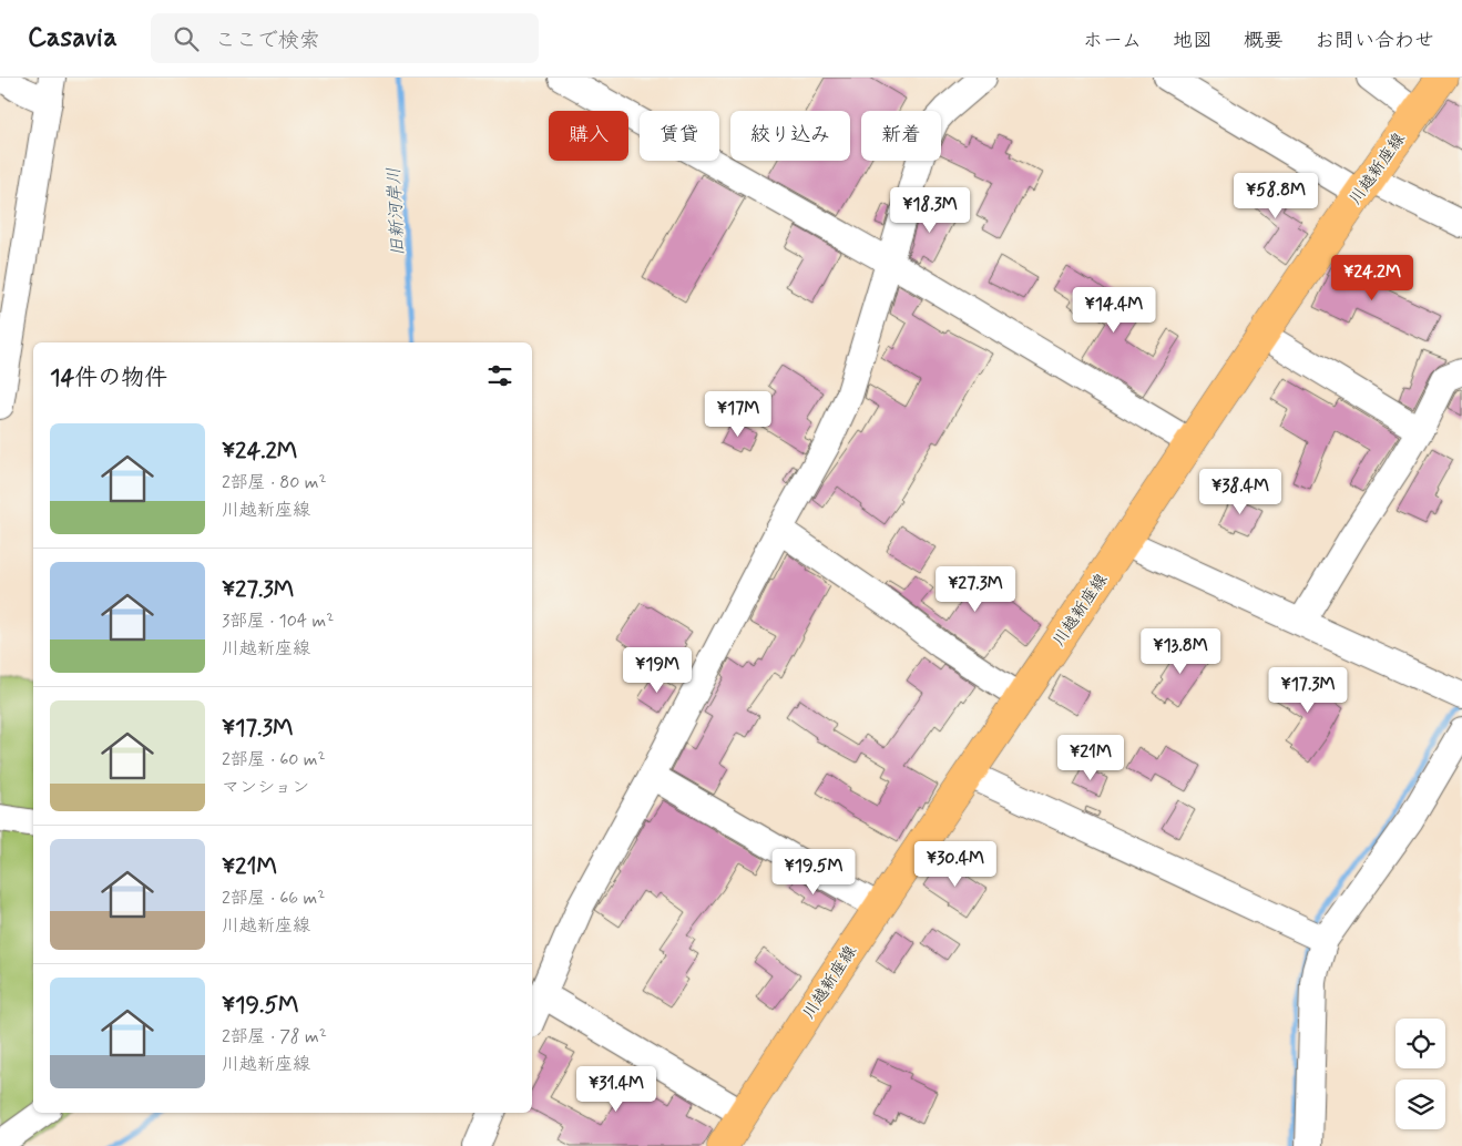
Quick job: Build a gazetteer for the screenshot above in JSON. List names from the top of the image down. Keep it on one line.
{"streets":{"main road":["川越新座線"]},"water":["旧新河岸川"],"page":{"header":"Casavia","search":"ここで検索","nav":["ホーム","地図","概要","お問い合わせ"],"chip":["購入","賃貸","絞り込み","新着"],"price":["¥58.8M","¥18.3M","¥24.2M","¥14.4M","¥17M","¥38.4M","¥27.3M","¥13.8M","¥19M","¥17.3M","¥21M","¥30.4M","¥19.5M","¥31.4M"],"heading":"14件の物件","list":[{"name":"¥24.2M","note":"2部屋 · 80 m² · 川越新座線"},{"name":"¥27.3M","note":"3部屋 · 104 m² · 川越新座線"},{"name":"¥17.3M","note":"2部屋 · 60 m² · マンション"},{"name":"¥21M","note":"2部屋 · 66 m² · 川越新座線"},{"name":"¥19.5M","note":"2部屋 · 78 m² · 川越新座線"}]}}
